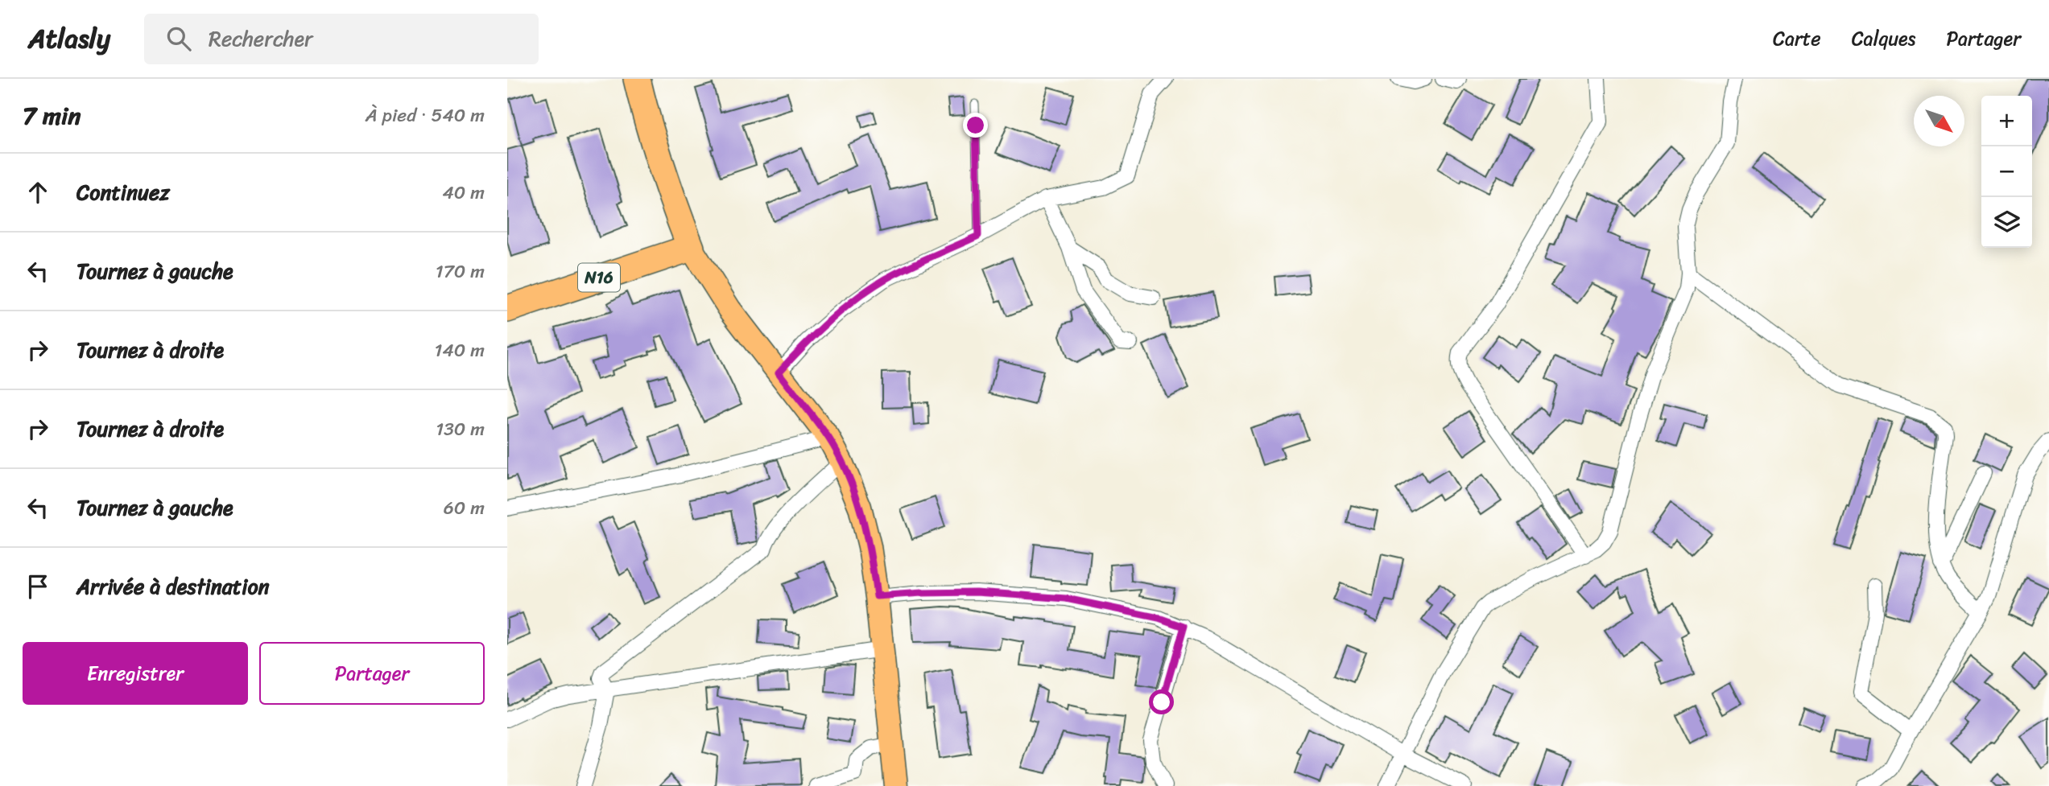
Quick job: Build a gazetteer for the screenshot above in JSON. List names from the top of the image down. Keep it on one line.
{"streets":{"highway":["N16"]},"north":"bottom right","page":{"header":"Atlasly","search":"Rechercher","nav":["Carte","Calques","Partager"],"heading":["7 min","À pied · 540 m"],"map_buttons":["+","−"],"list":[["Continuez","40 m"],["Tournez à gauche","170 m"],["Tournez à droite","140 m"],["Tournez à droite","130 m"],["Tournez à gauche","60 m"],"Arrivée à destination"],"buttons":["Enregistrer","Partager"]}}
